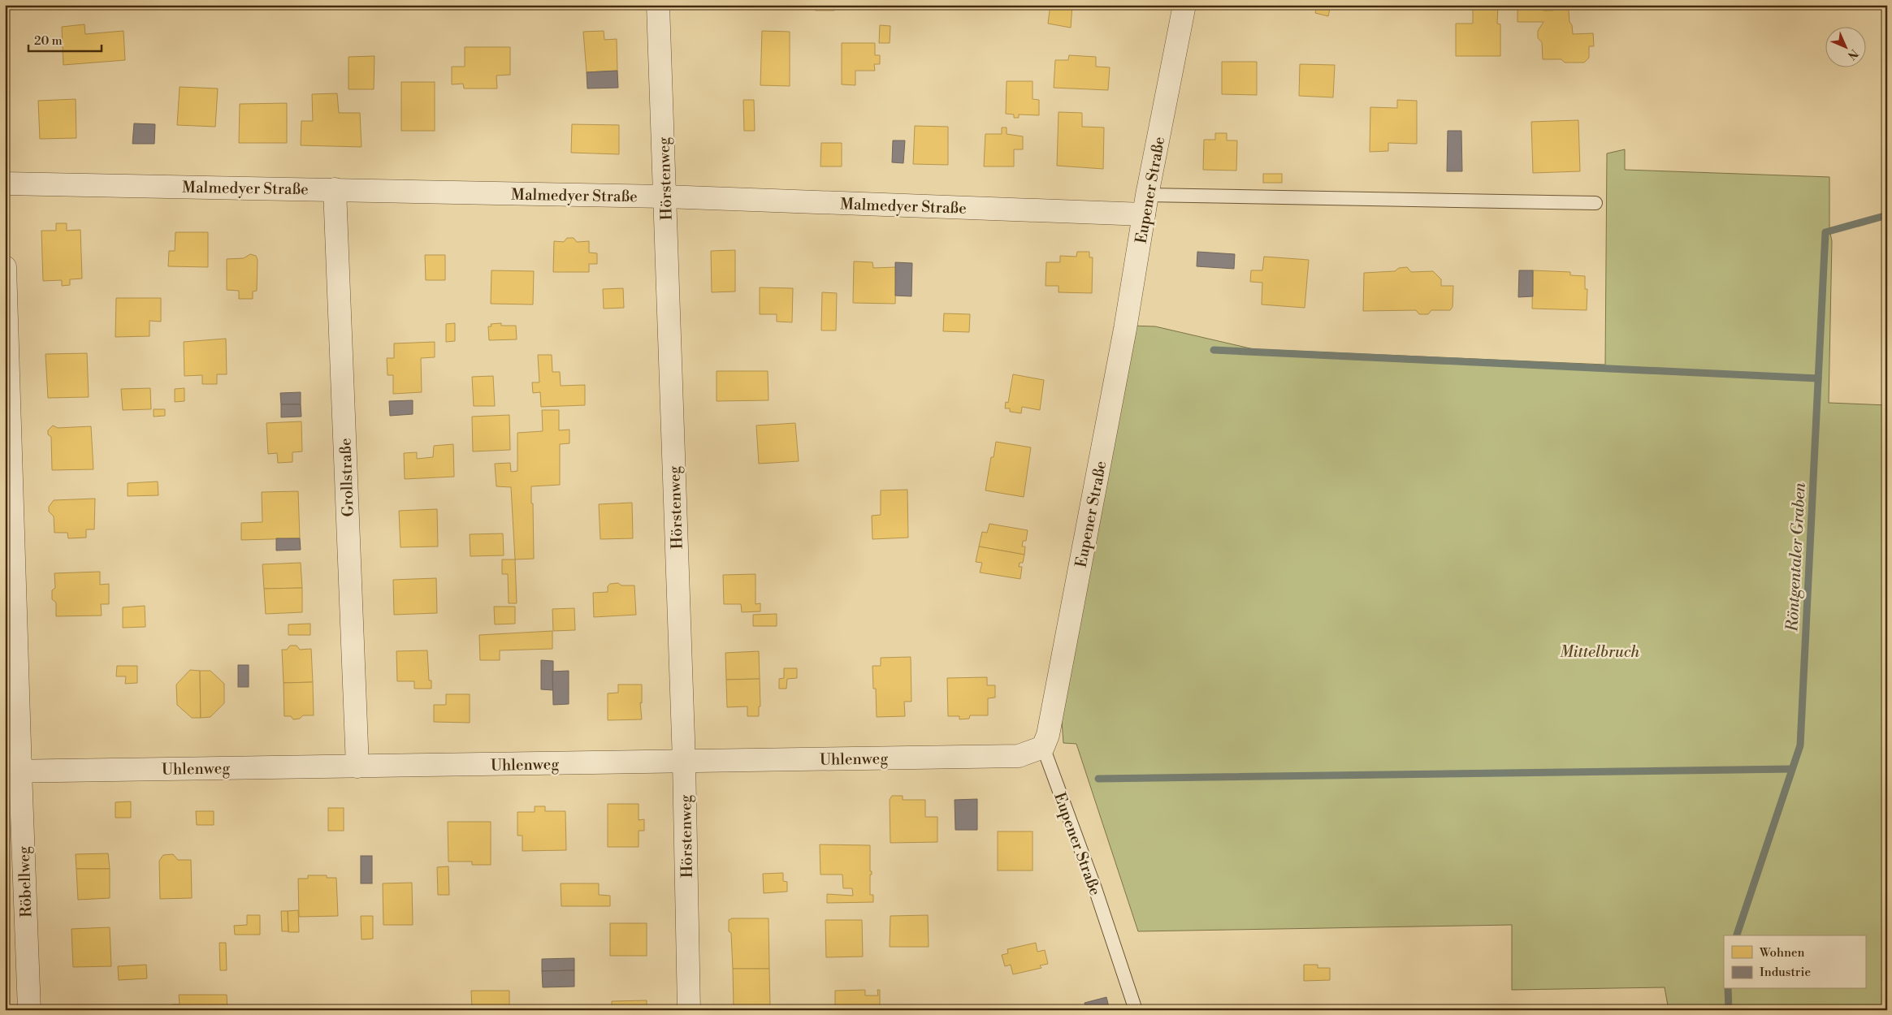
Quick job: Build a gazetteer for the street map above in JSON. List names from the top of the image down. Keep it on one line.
{"streets":{"street":["Hörstenweg","Malmedyer Straße","Eupener Straße","Grollstraße","Uhlenweg","Röbellweg"]},"crossings":[["Hörstenweg","Malmedyer Straße"],["Hörstenweg","Uhlenweg"],["Malmedyer Straße","Eupener Straße"],["Malmedyer Straße","Grollstraße"],["Eupener Straße","Uhlenweg"],["Grollstraße","Uhlenweg"],["Uhlenweg","Röbellweg"]],"water":["Röntgentaler Graben"],"parks":["Mittelbruch"],"legend":["Wohnen","Industrie"],"scale_bar":"20 m","north":"bottom right"}
